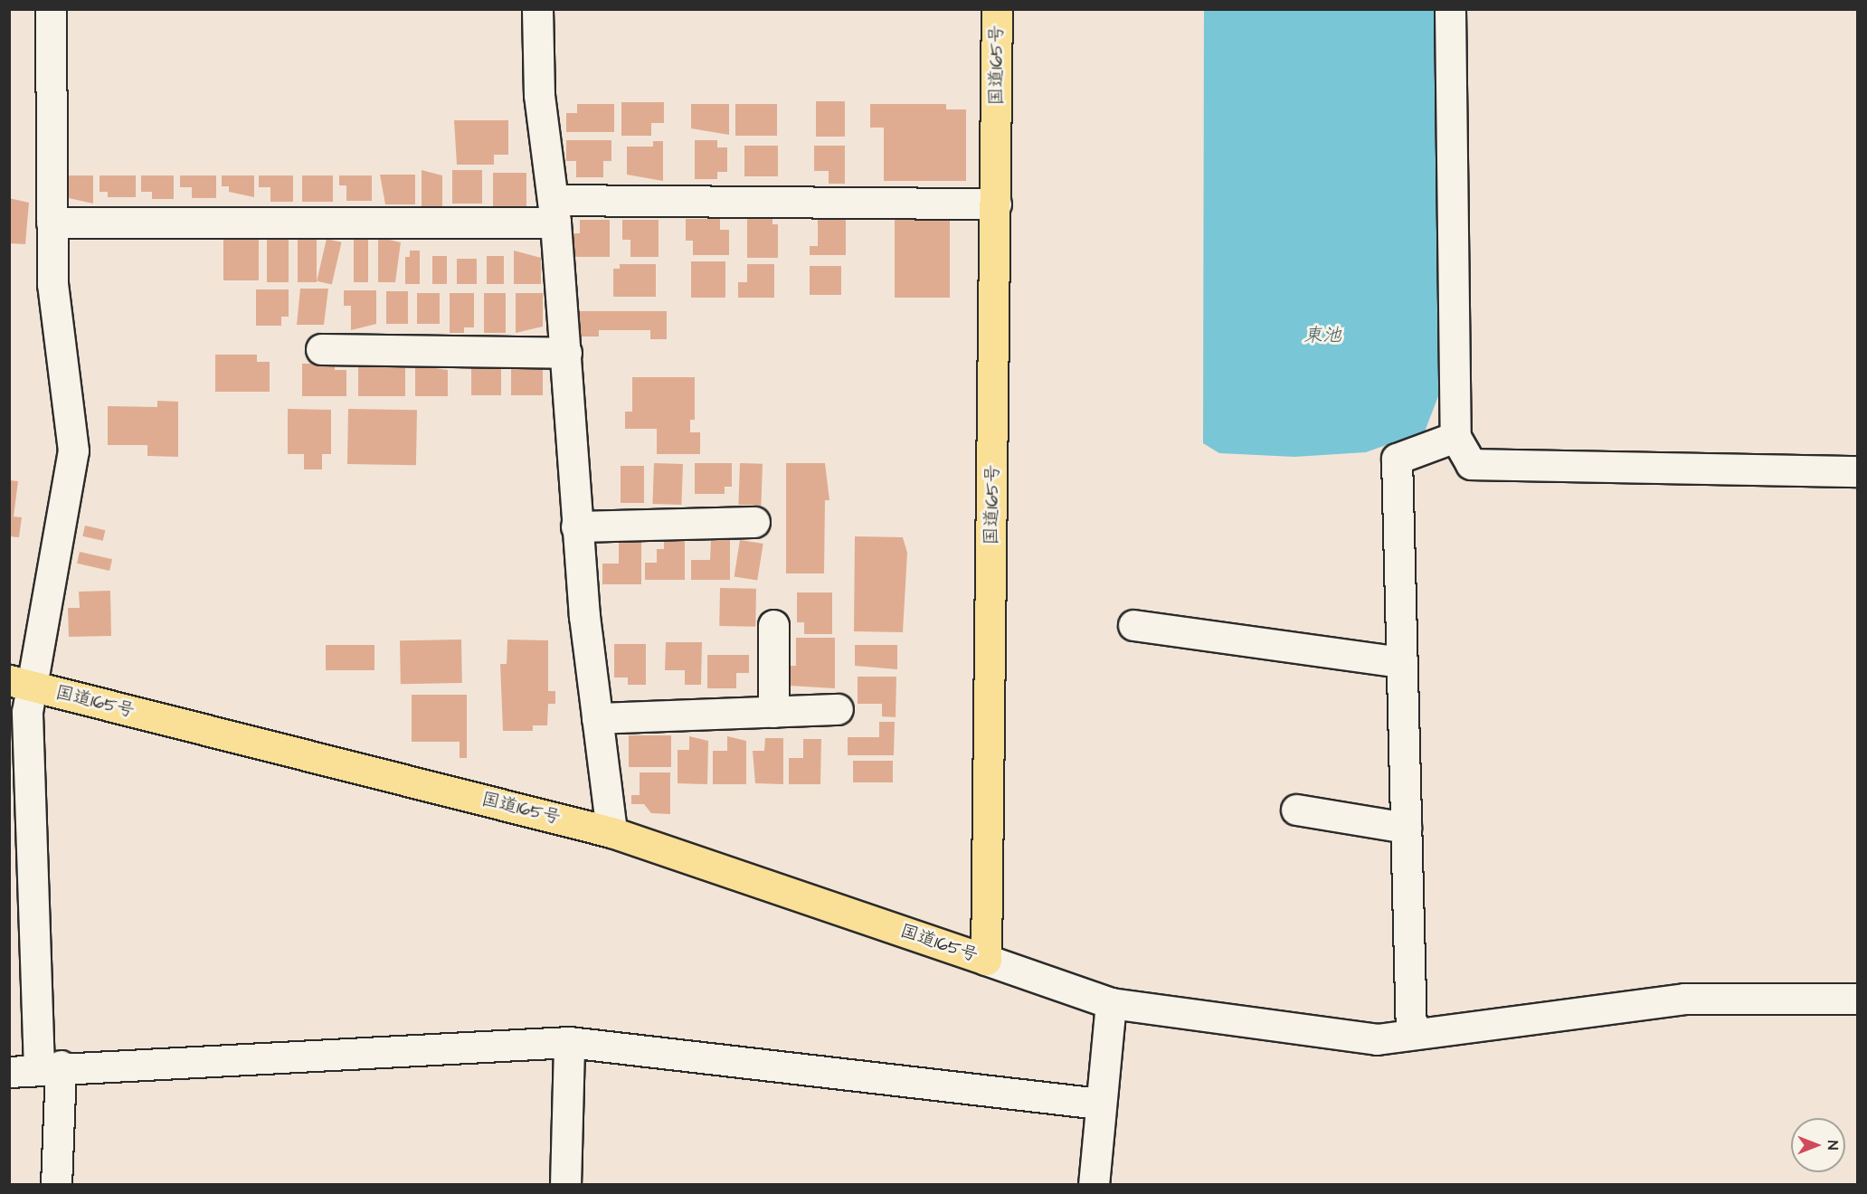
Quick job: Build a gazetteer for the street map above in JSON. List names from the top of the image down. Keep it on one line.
{"streets":{"highway":["国道165号"]},"water":["東池"],"north":"right"}
